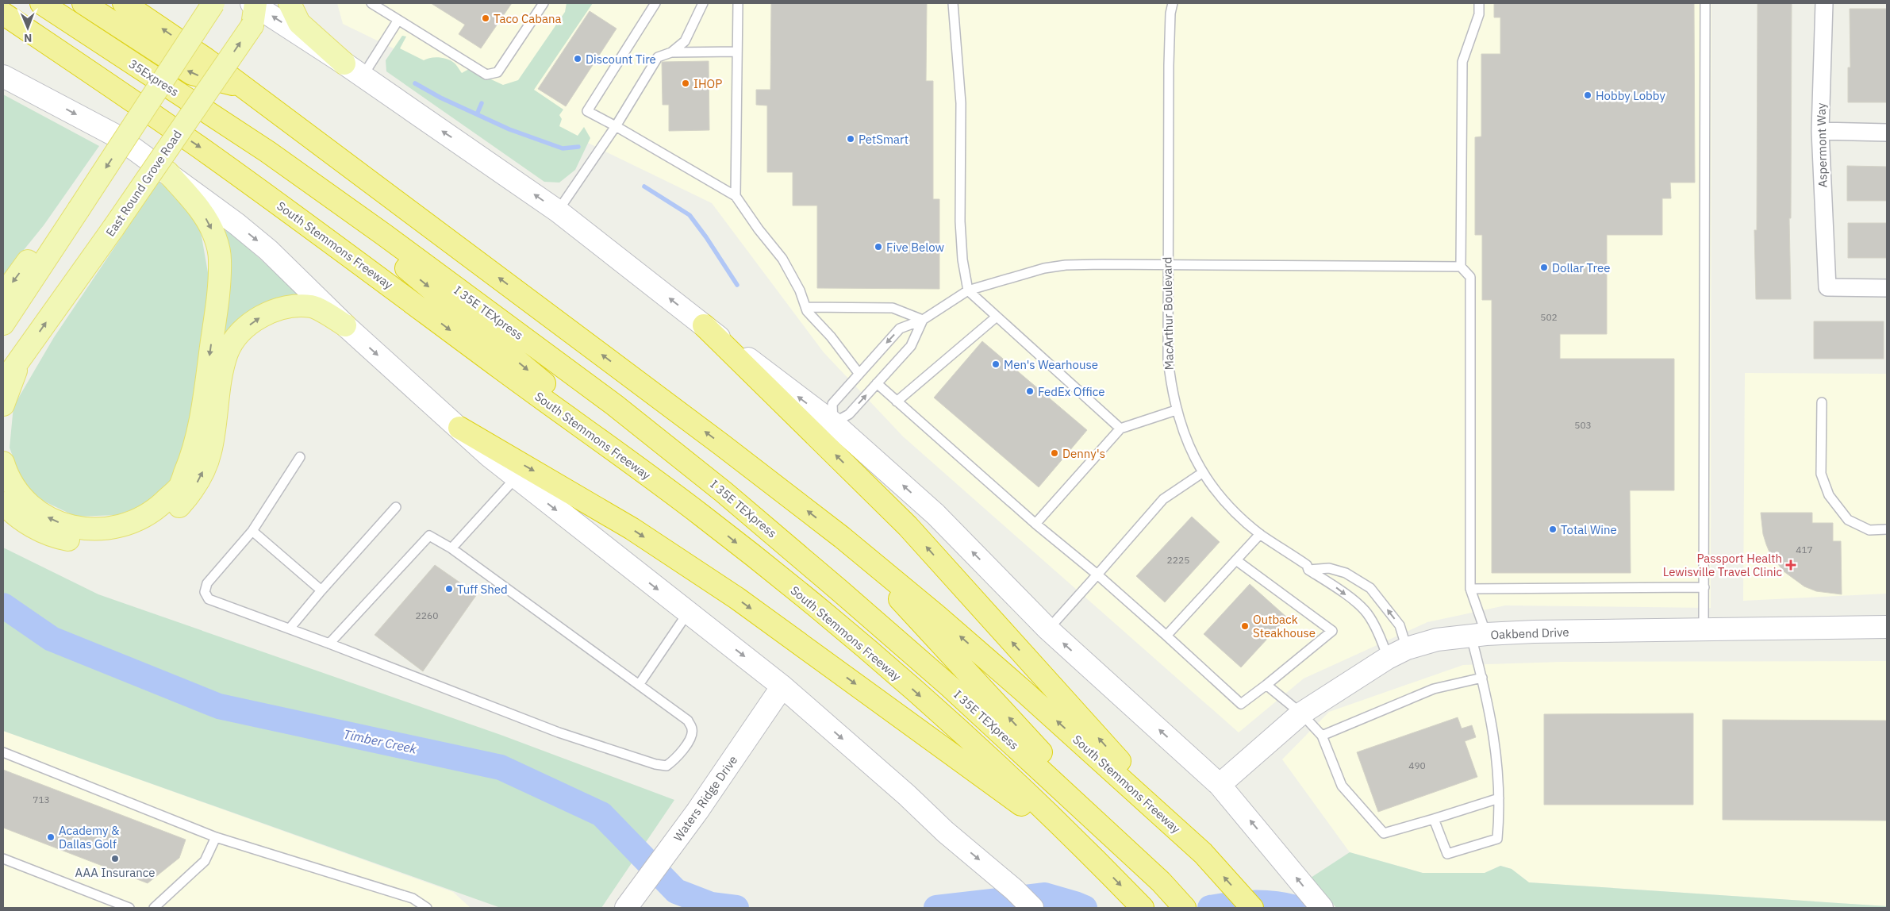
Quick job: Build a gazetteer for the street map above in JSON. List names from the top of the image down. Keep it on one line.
{"streets":{"highway":["35Express","South Stemmons Freeway","I 35E TEXpress"],"main road":["East Round Grove Road","Oakbend Drive","Waters Ridge Drive"],"street":["Aspermont Way"],"lane":["MacArthur Boulevard"]},"crossings":[["35Express","I 35E TEXpress"],["MacArthur Boulevard","Oakbend Drive"]],"water":["Timber Creek"],"places":{"other":["Taco Cabana","Discount Tire","IHOP","Hobby Lobby","PetSmart","Five Below","Dollar Tree","Men's Wearhouse","FedEx Office","Denny's","Total Wine","Tuff Shed","Outback Steakhouse","Academy & Dallas Golf","AAA Insurance"],"health":["Passport Health Lewisville Travel Clinic"]},"house_numbers":["502","503","417","2225","2260","490","713"],"north":"bottom"}
